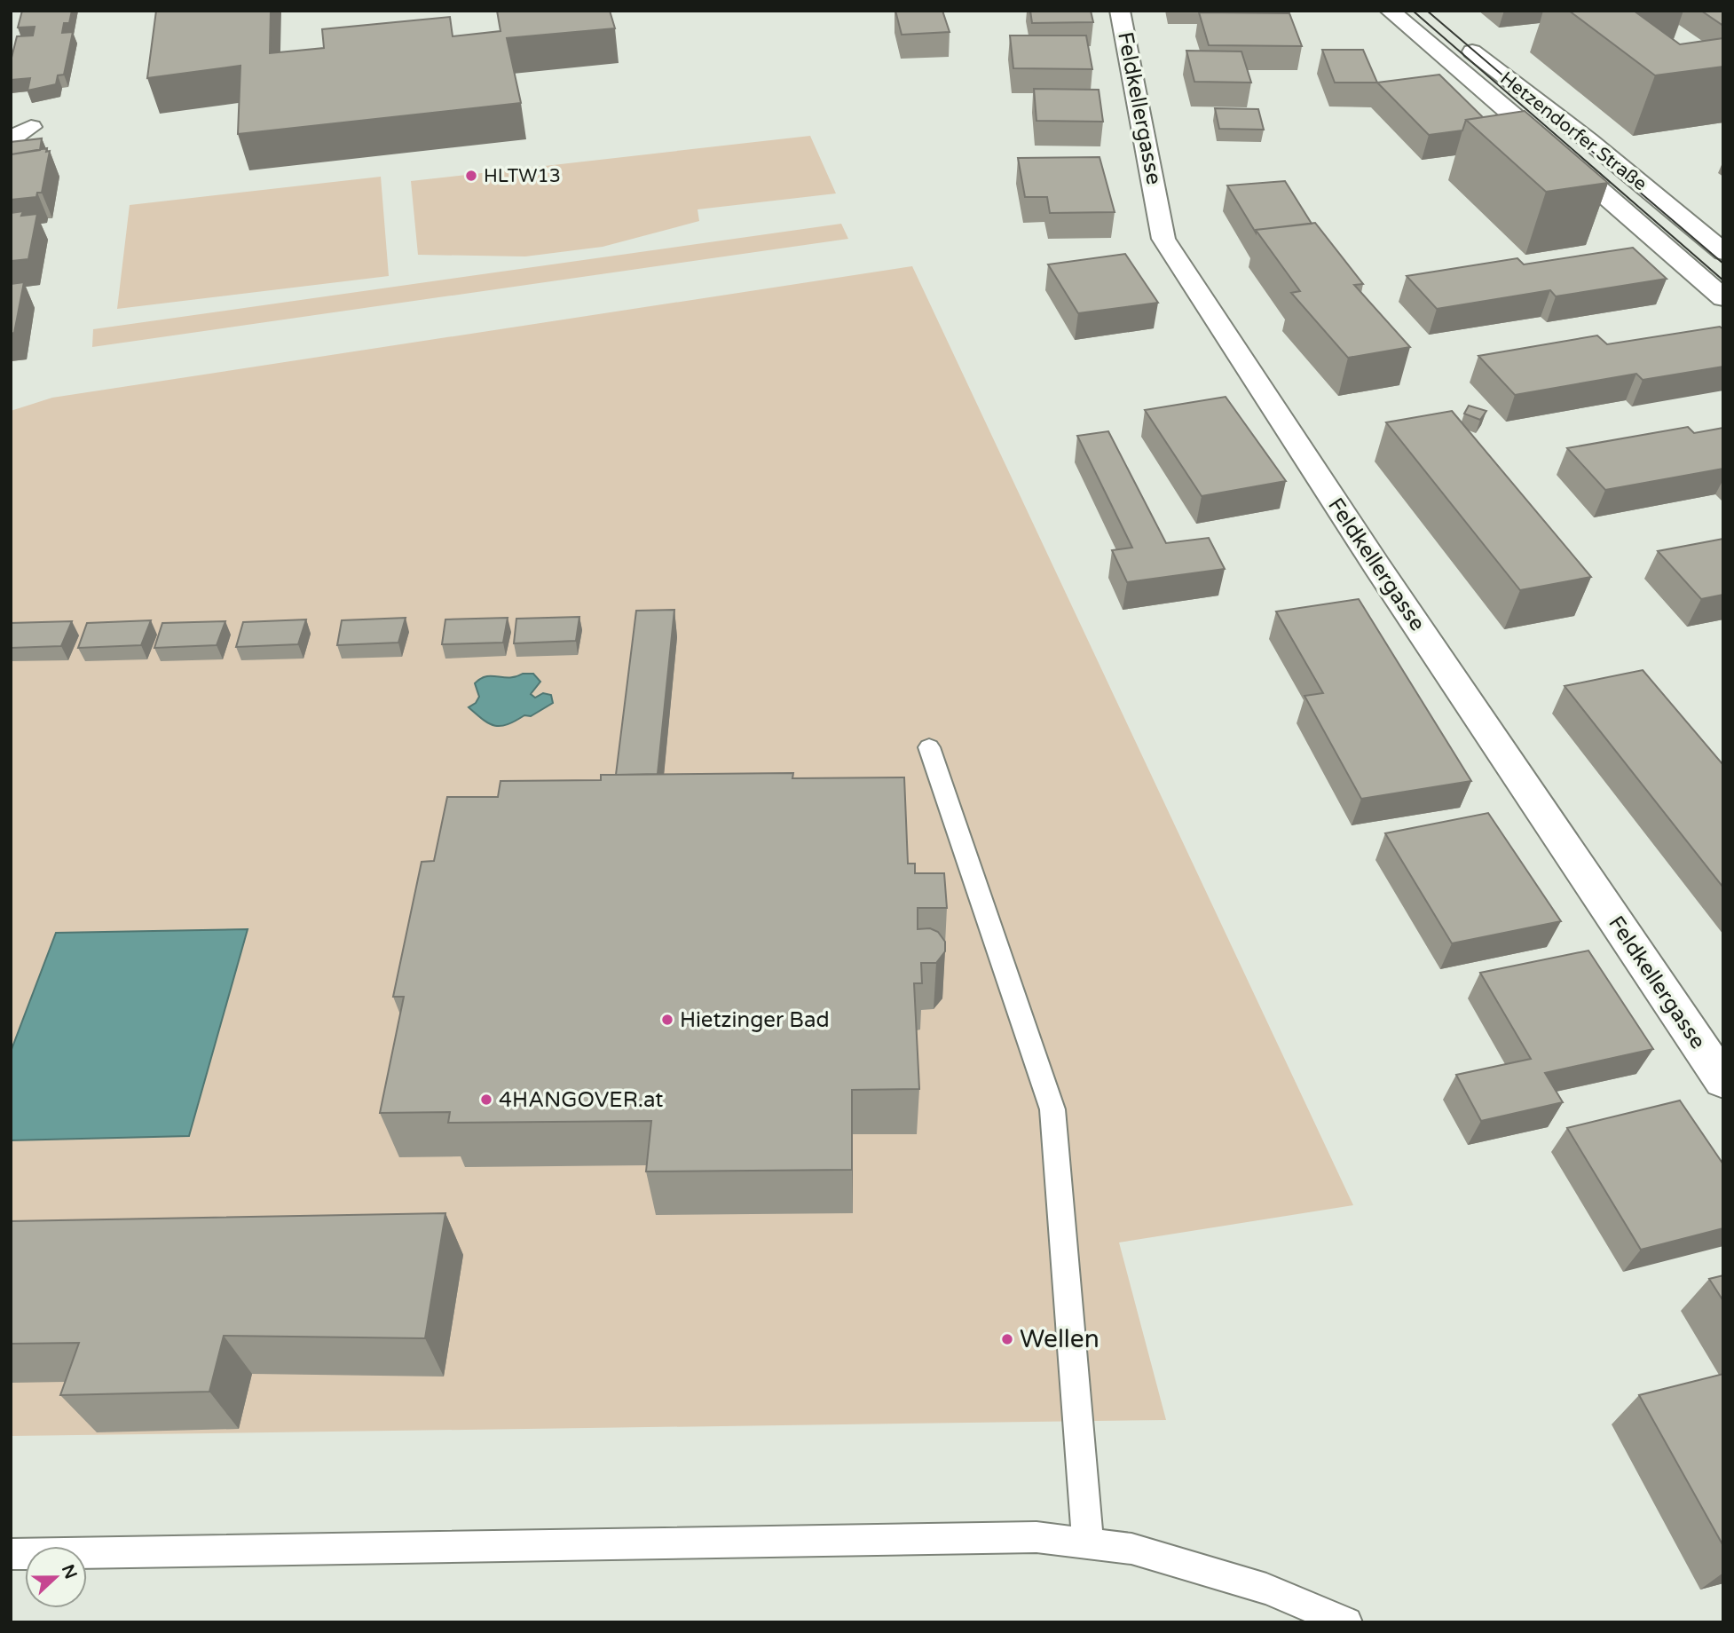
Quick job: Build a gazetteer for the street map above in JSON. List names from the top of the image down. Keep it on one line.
{"streets":{"street":["Feldkellergasse","Hetzendorfer Straße"]},"places":["HLTW13","Hietzinger Bad","4HANGOVER.at","Wellen"],"north":"right"}
